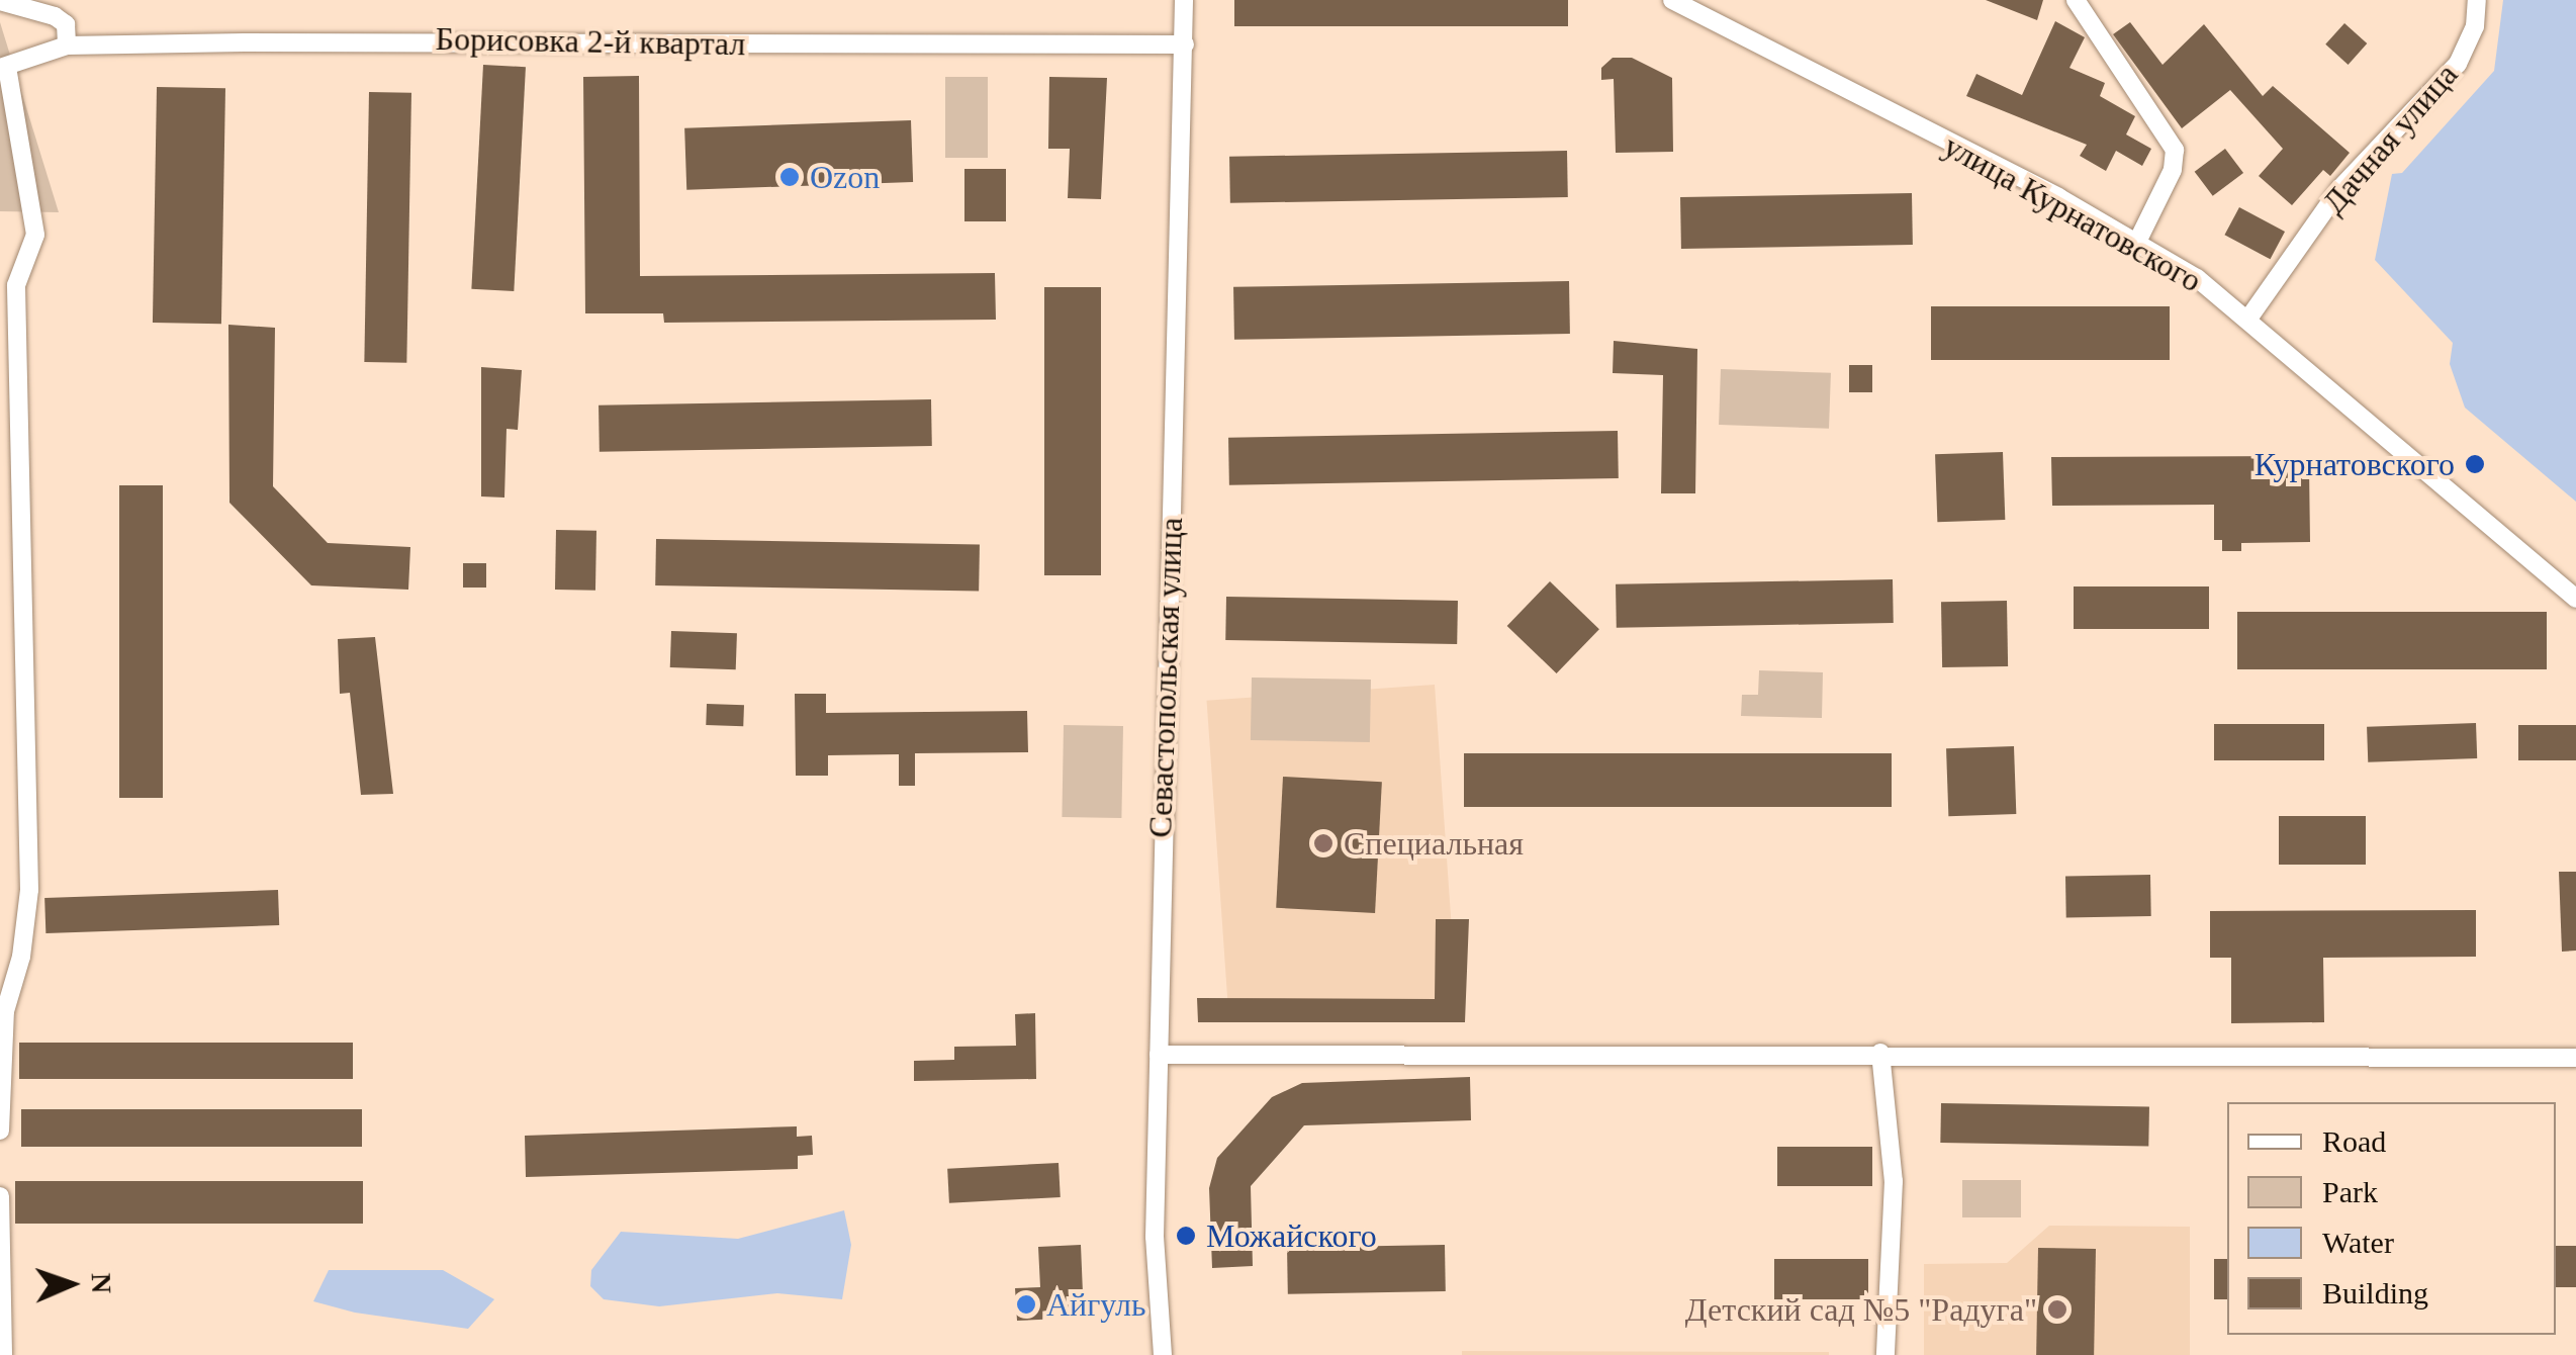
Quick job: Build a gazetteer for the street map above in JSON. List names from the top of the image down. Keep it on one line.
{"streets":{"street":["Борисовка 2-й квартал","Дачная улица","улица Курнатовского","Севастопольская улица"]},"crossings":[["Борисовка 2-й квартал","Севастопольская улица"],["Дачная улица","улица Курнатовского"]],"places":["Ozon","Курнатовского","Специальная","Можайского","Айгуль","Детский сад №5 \"Радуга\""],"legend":["Road","Park","Water","Building"],"north":"right"}
